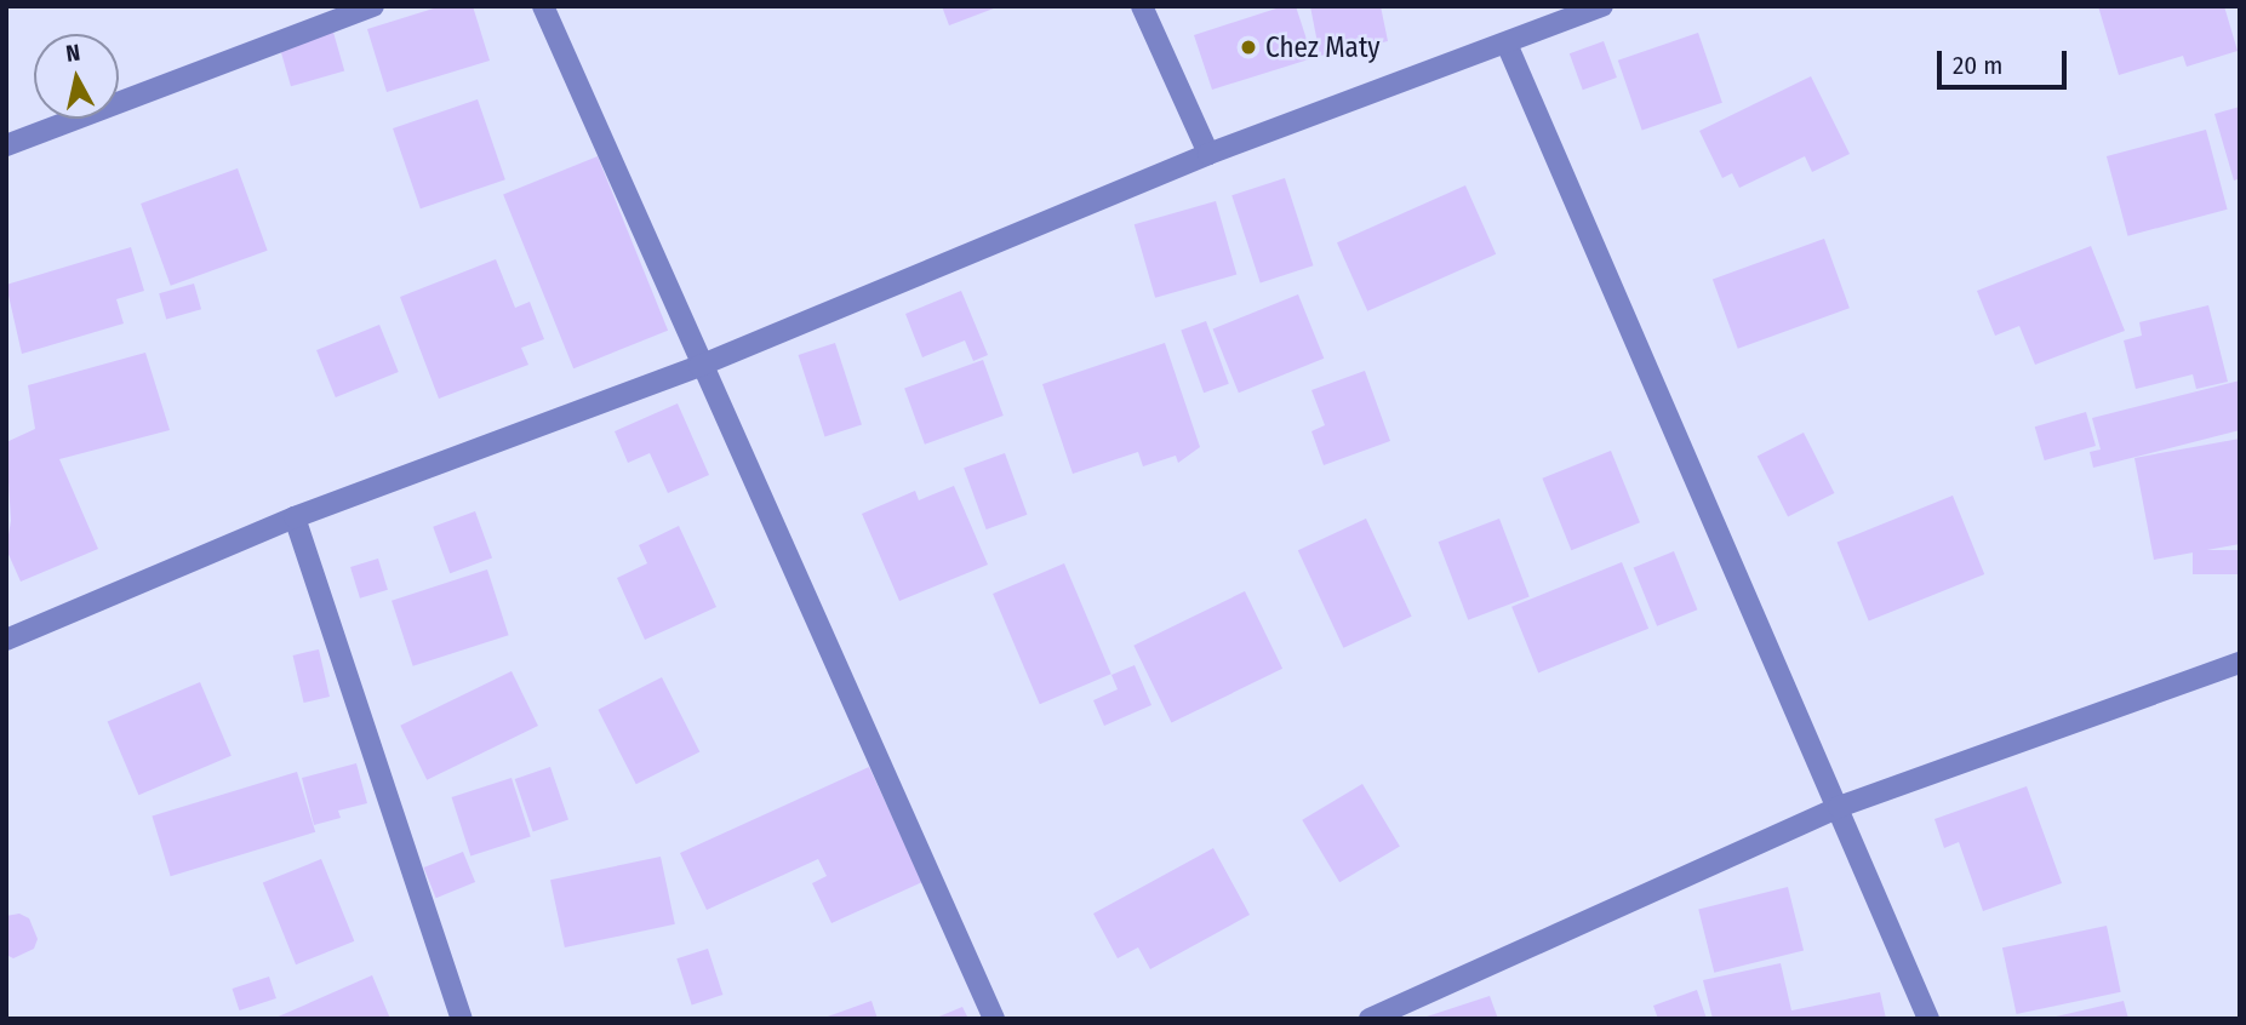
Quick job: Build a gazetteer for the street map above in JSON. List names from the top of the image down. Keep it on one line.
{"places":["Chez Maty"],"scale_bar":"20 m","north":"top"}
